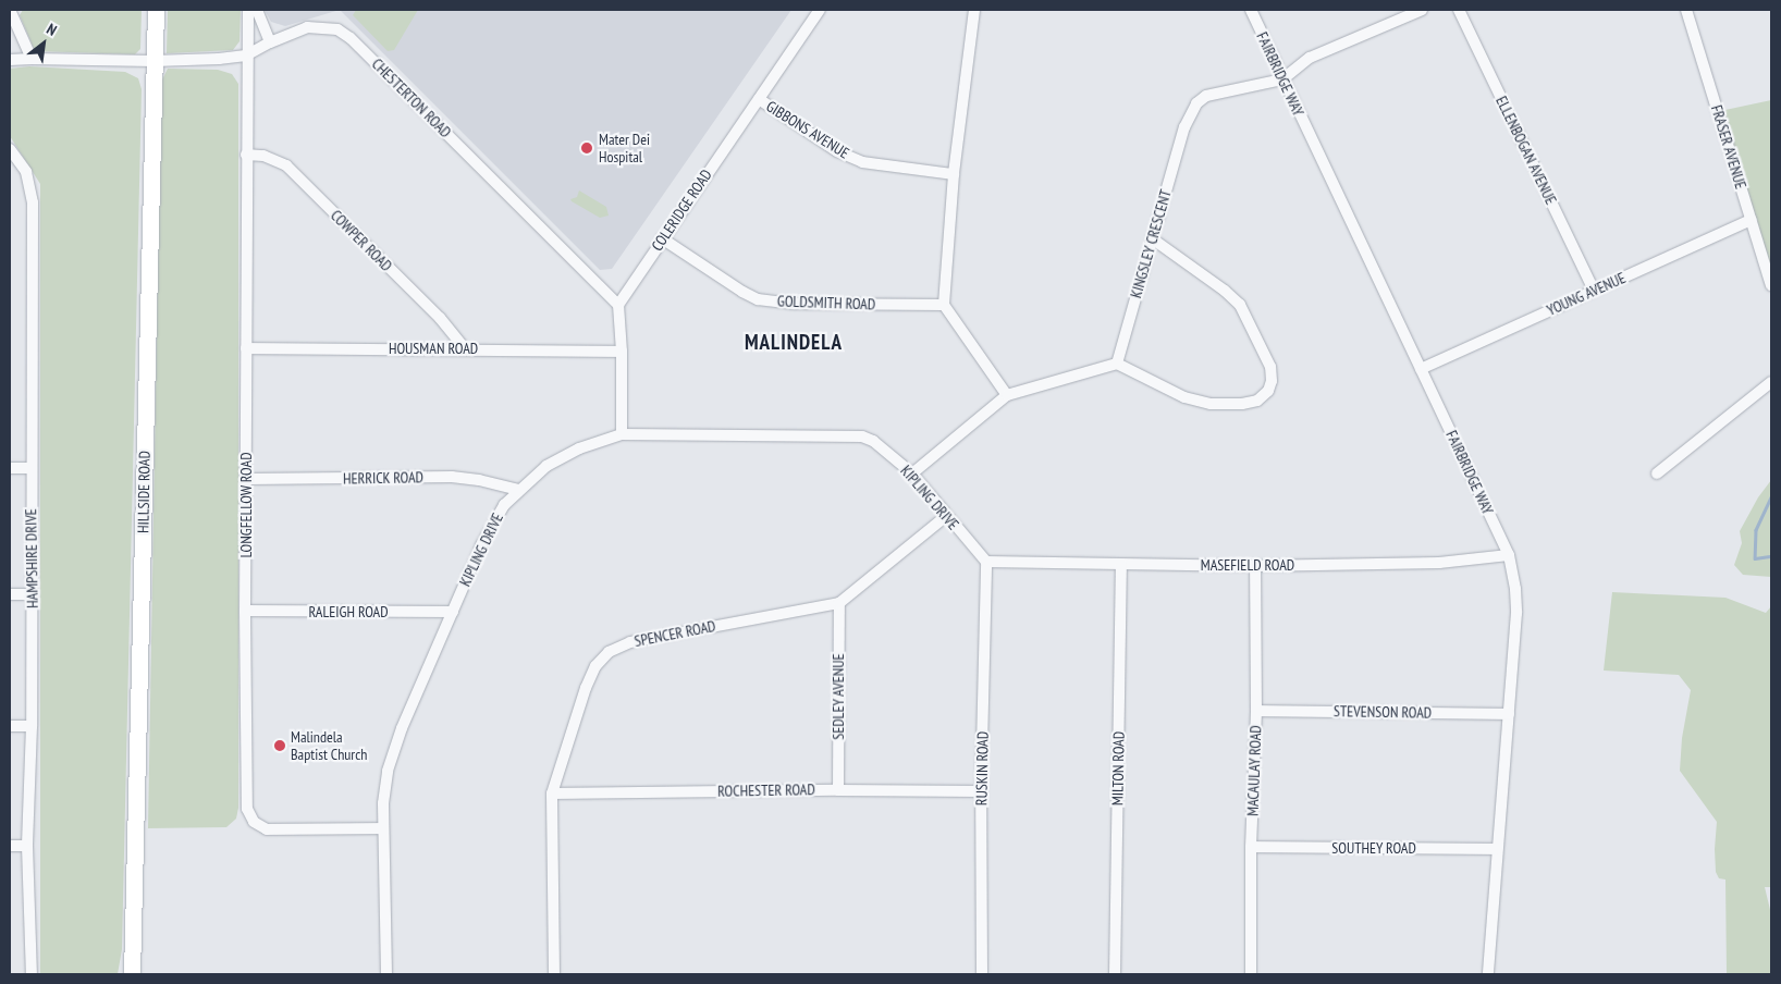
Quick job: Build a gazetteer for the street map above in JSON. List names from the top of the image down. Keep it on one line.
{"streets":{"main road":["HILLSIDE ROAD"],"street":["FAIRBRIDGE WAY","CHESTERTON ROAD","GIBBONS AVENUE","FRASER AVENUE","ELLENBOGAN AVENUE","COLERIDGE ROAD","COWPER ROAD","KINGSLEY CRESCENT","YOUNG AVENUE","GOLDSMITH ROAD","HOUSMAN ROAD","HERRICK ROAD","KIPLING DRIVE","LONGFELLOW ROAD","HAMPSHIRE DRIVE","MASEFIELD ROAD","RALEIGH ROAD","SPENCER ROAD","SEDLEY AVENUE","STEVENSON ROAD","RUSKIN ROAD","MILTON ROAD","MACAULAY ROAD","ROCHESTER ROAD","SOUTHEY ROAD"]},"crossings":[["FAIRBRIDGE WAY","KINGSLEY CRESCENT"],["FAIRBRIDGE WAY","YOUNG AVENUE"],["FAIRBRIDGE WAY","MASEFIELD ROAD"],["FAIRBRIDGE WAY","STEVENSON ROAD"],["FAIRBRIDGE WAY","SOUTHEY ROAD"],["CHESTERTON ROAD","COLERIDGE ROAD"],["CHESTERTON ROAD","HILLSIDE ROAD"],["CHESTERTON ROAD","LONGFELLOW ROAD"],["GIBBONS AVENUE","COLERIDGE ROAD"],["FRASER AVENUE","YOUNG AVENUE"],["ELLENBOGAN AVENUE","YOUNG AVENUE"],["COLERIDGE ROAD","GOLDSMITH ROAD"],["COWPER ROAD","HOUSMAN ROAD"],["COWPER ROAD","LONGFELLOW ROAD"],["HOUSMAN ROAD","LONGFELLOW ROAD"],["HERRICK ROAD","KIPLING DRIVE"],["HERRICK ROAD","LONGFELLOW ROAD"],["KIPLING DRIVE","LONGFELLOW ROAD"],["KIPLING DRIVE","MASEFIELD ROAD"],["KIPLING DRIVE","RALEIGH ROAD"],["KIPLING DRIVE","SPENCER ROAD"],["KIPLING DRIVE","RUSKIN ROAD"],["LONGFELLOW ROAD","RALEIGH ROAD"],["MASEFIELD ROAD","RUSKIN ROAD"],["MASEFIELD ROAD","MILTON ROAD"],["MASEFIELD ROAD","MACAULAY ROAD"],["SPENCER ROAD","SEDLEY AVENUE"],["SPENCER ROAD","ROCHESTER ROAD"],["SEDLEY AVENUE","ROCHESTER ROAD"],["STEVENSON ROAD","MACAULAY ROAD"],["RUSKIN ROAD","ROCHESTER ROAD"],["MACAULAY ROAD","SOUTHEY ROAD"]],"districts":["MALINDELA"],"places":["Mater Dei Hospital","Malindela Baptist Church"],"north":"top right"}
